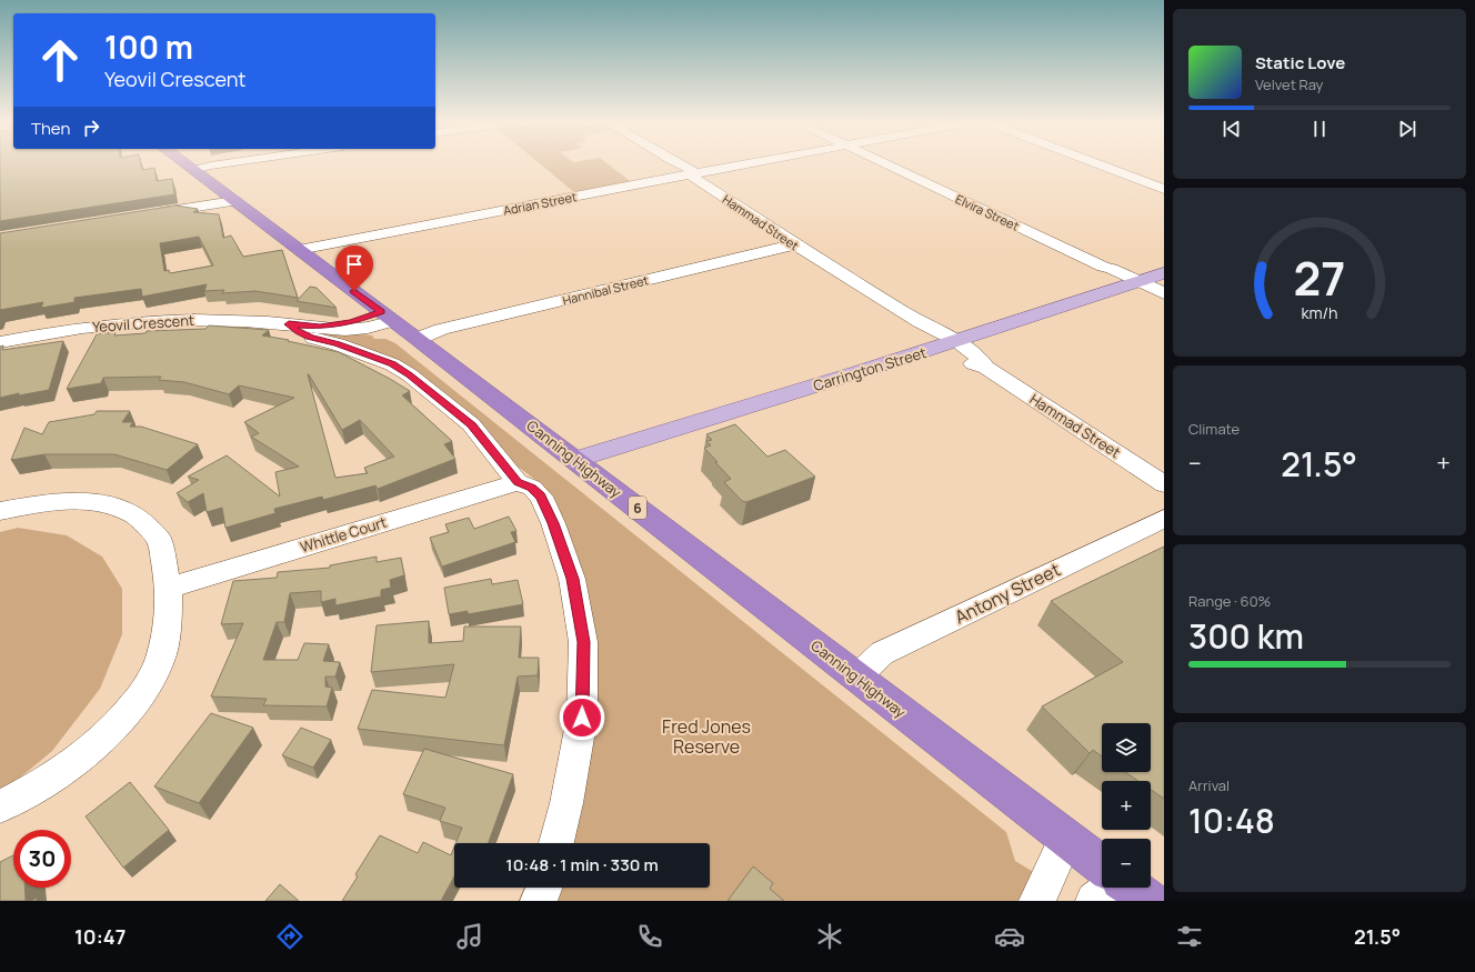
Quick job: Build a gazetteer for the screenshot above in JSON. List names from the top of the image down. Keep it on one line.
{"streets":{"highway":["Canning Highway","6"],"main road":["Carrington Street"],"street":["Adrian Street","Elvira Street","Hammad Street","Hannibal Street","Yeovil Crescent","Whittle Court","Antony Street"]},"crossings":[["Adrian Street","Hammad Street"],["Adrian Street","Canning Highway"],["Elvira Street","Carrington Street"],["Hammad Street","Hannibal Street"],["Hammad Street","Carrington Street"],["Hannibal Street","Canning Highway"],["Yeovil Crescent","Canning Highway"],["Yeovil Crescent","Whittle Court"],["Carrington Street","Canning Highway"],["Canning Highway","Antony Street"]],"parks":["Fred Jones Reserve"],"page":{"turn":["100 m","Yeovil Crescent"],"song":["Static Love","Velvet Ray"],"then":"Then","tile":["Climate",["Range · 60%","300 km"],["Arrival","10:48"]],"heat":["−","21.5°","+"],"map_buttons":["+","−"],"limit":"30","trip":"10:48 · 1 min · 330 m","tabs":["10:47","21.5°"],"gauge":["27","km/h"]}}
